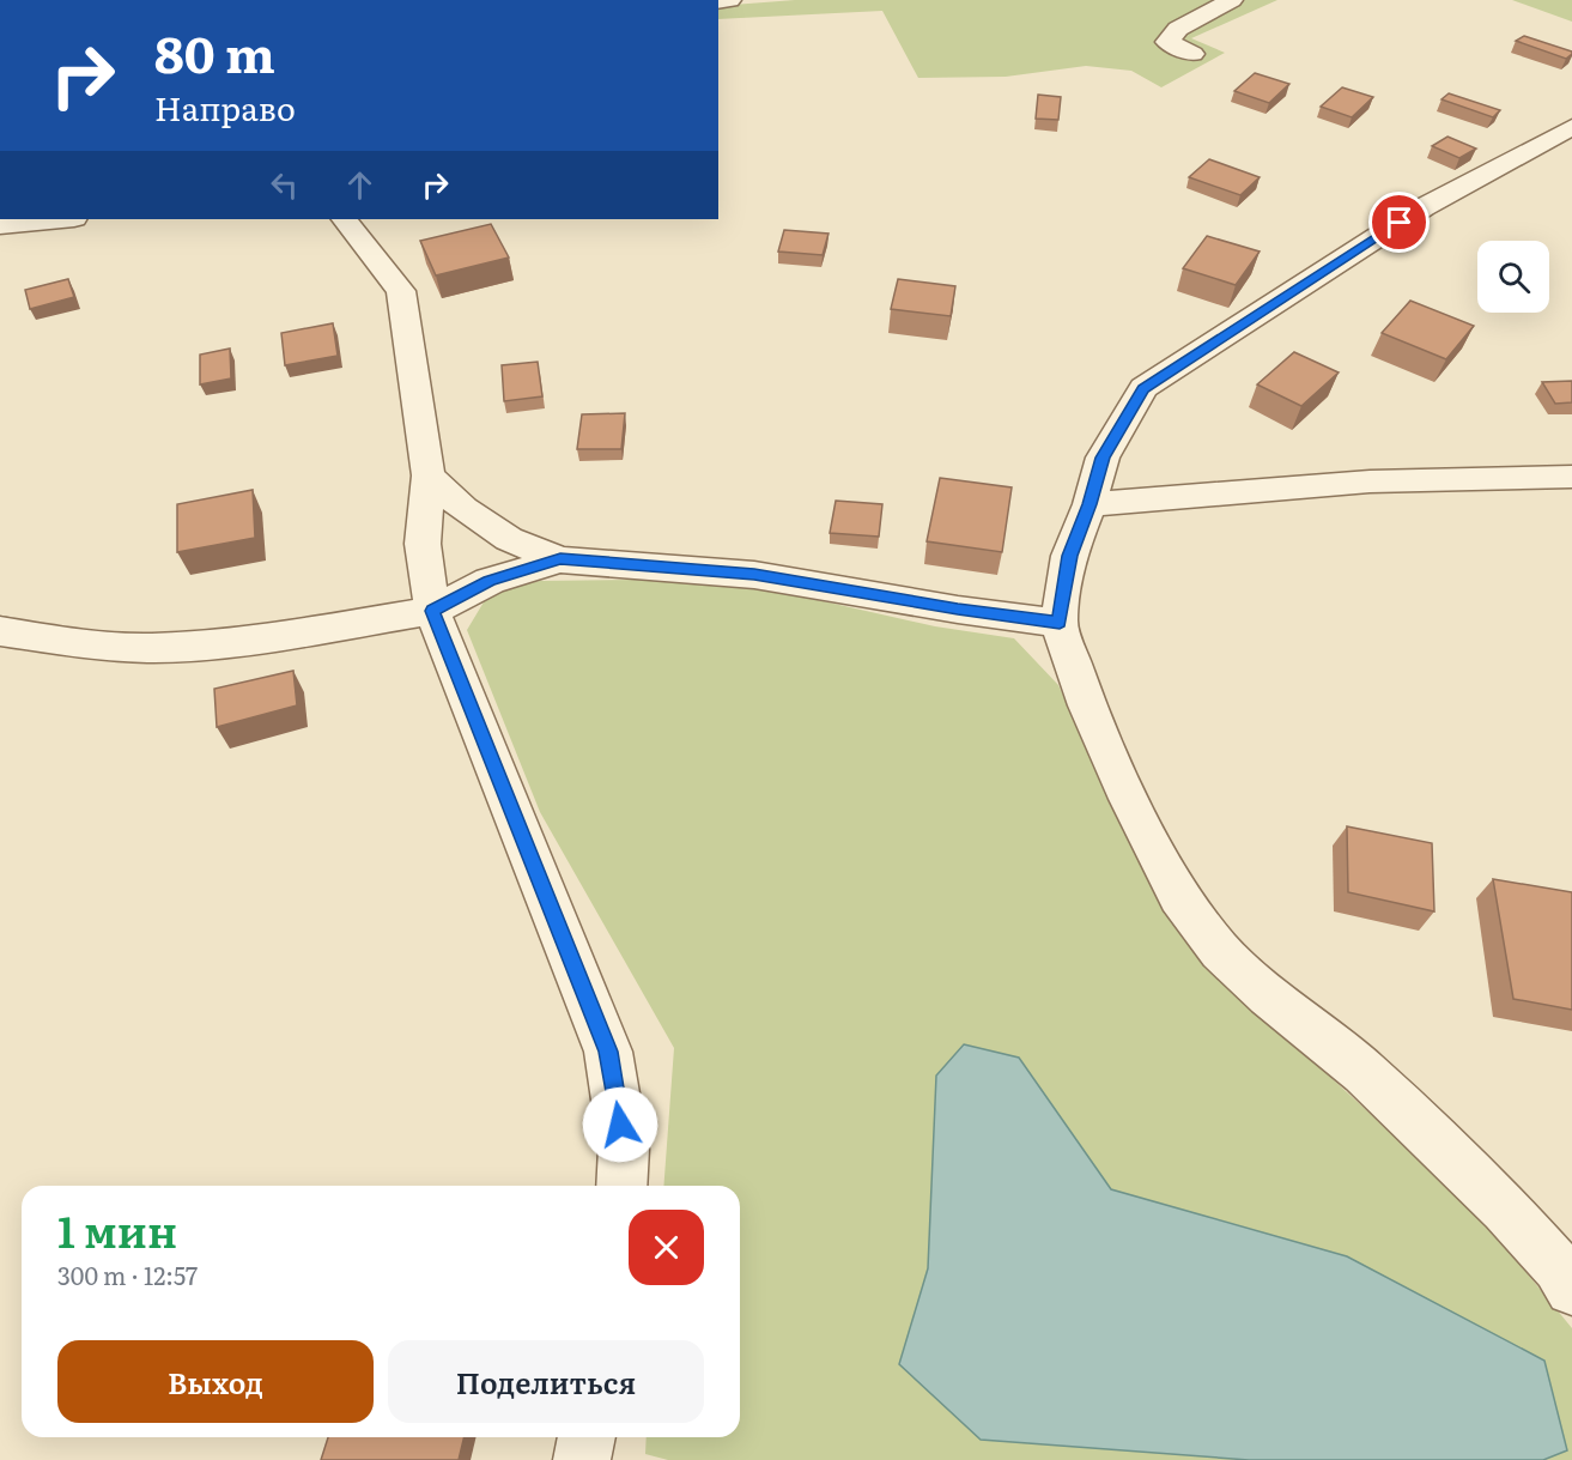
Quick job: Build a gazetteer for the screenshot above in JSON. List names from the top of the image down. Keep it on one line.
{"page":{"turn":["80 m","Направо"],"heading":["1 мин","300 m · 12:57"],"buttons":["Выход","Поделиться"]}}
